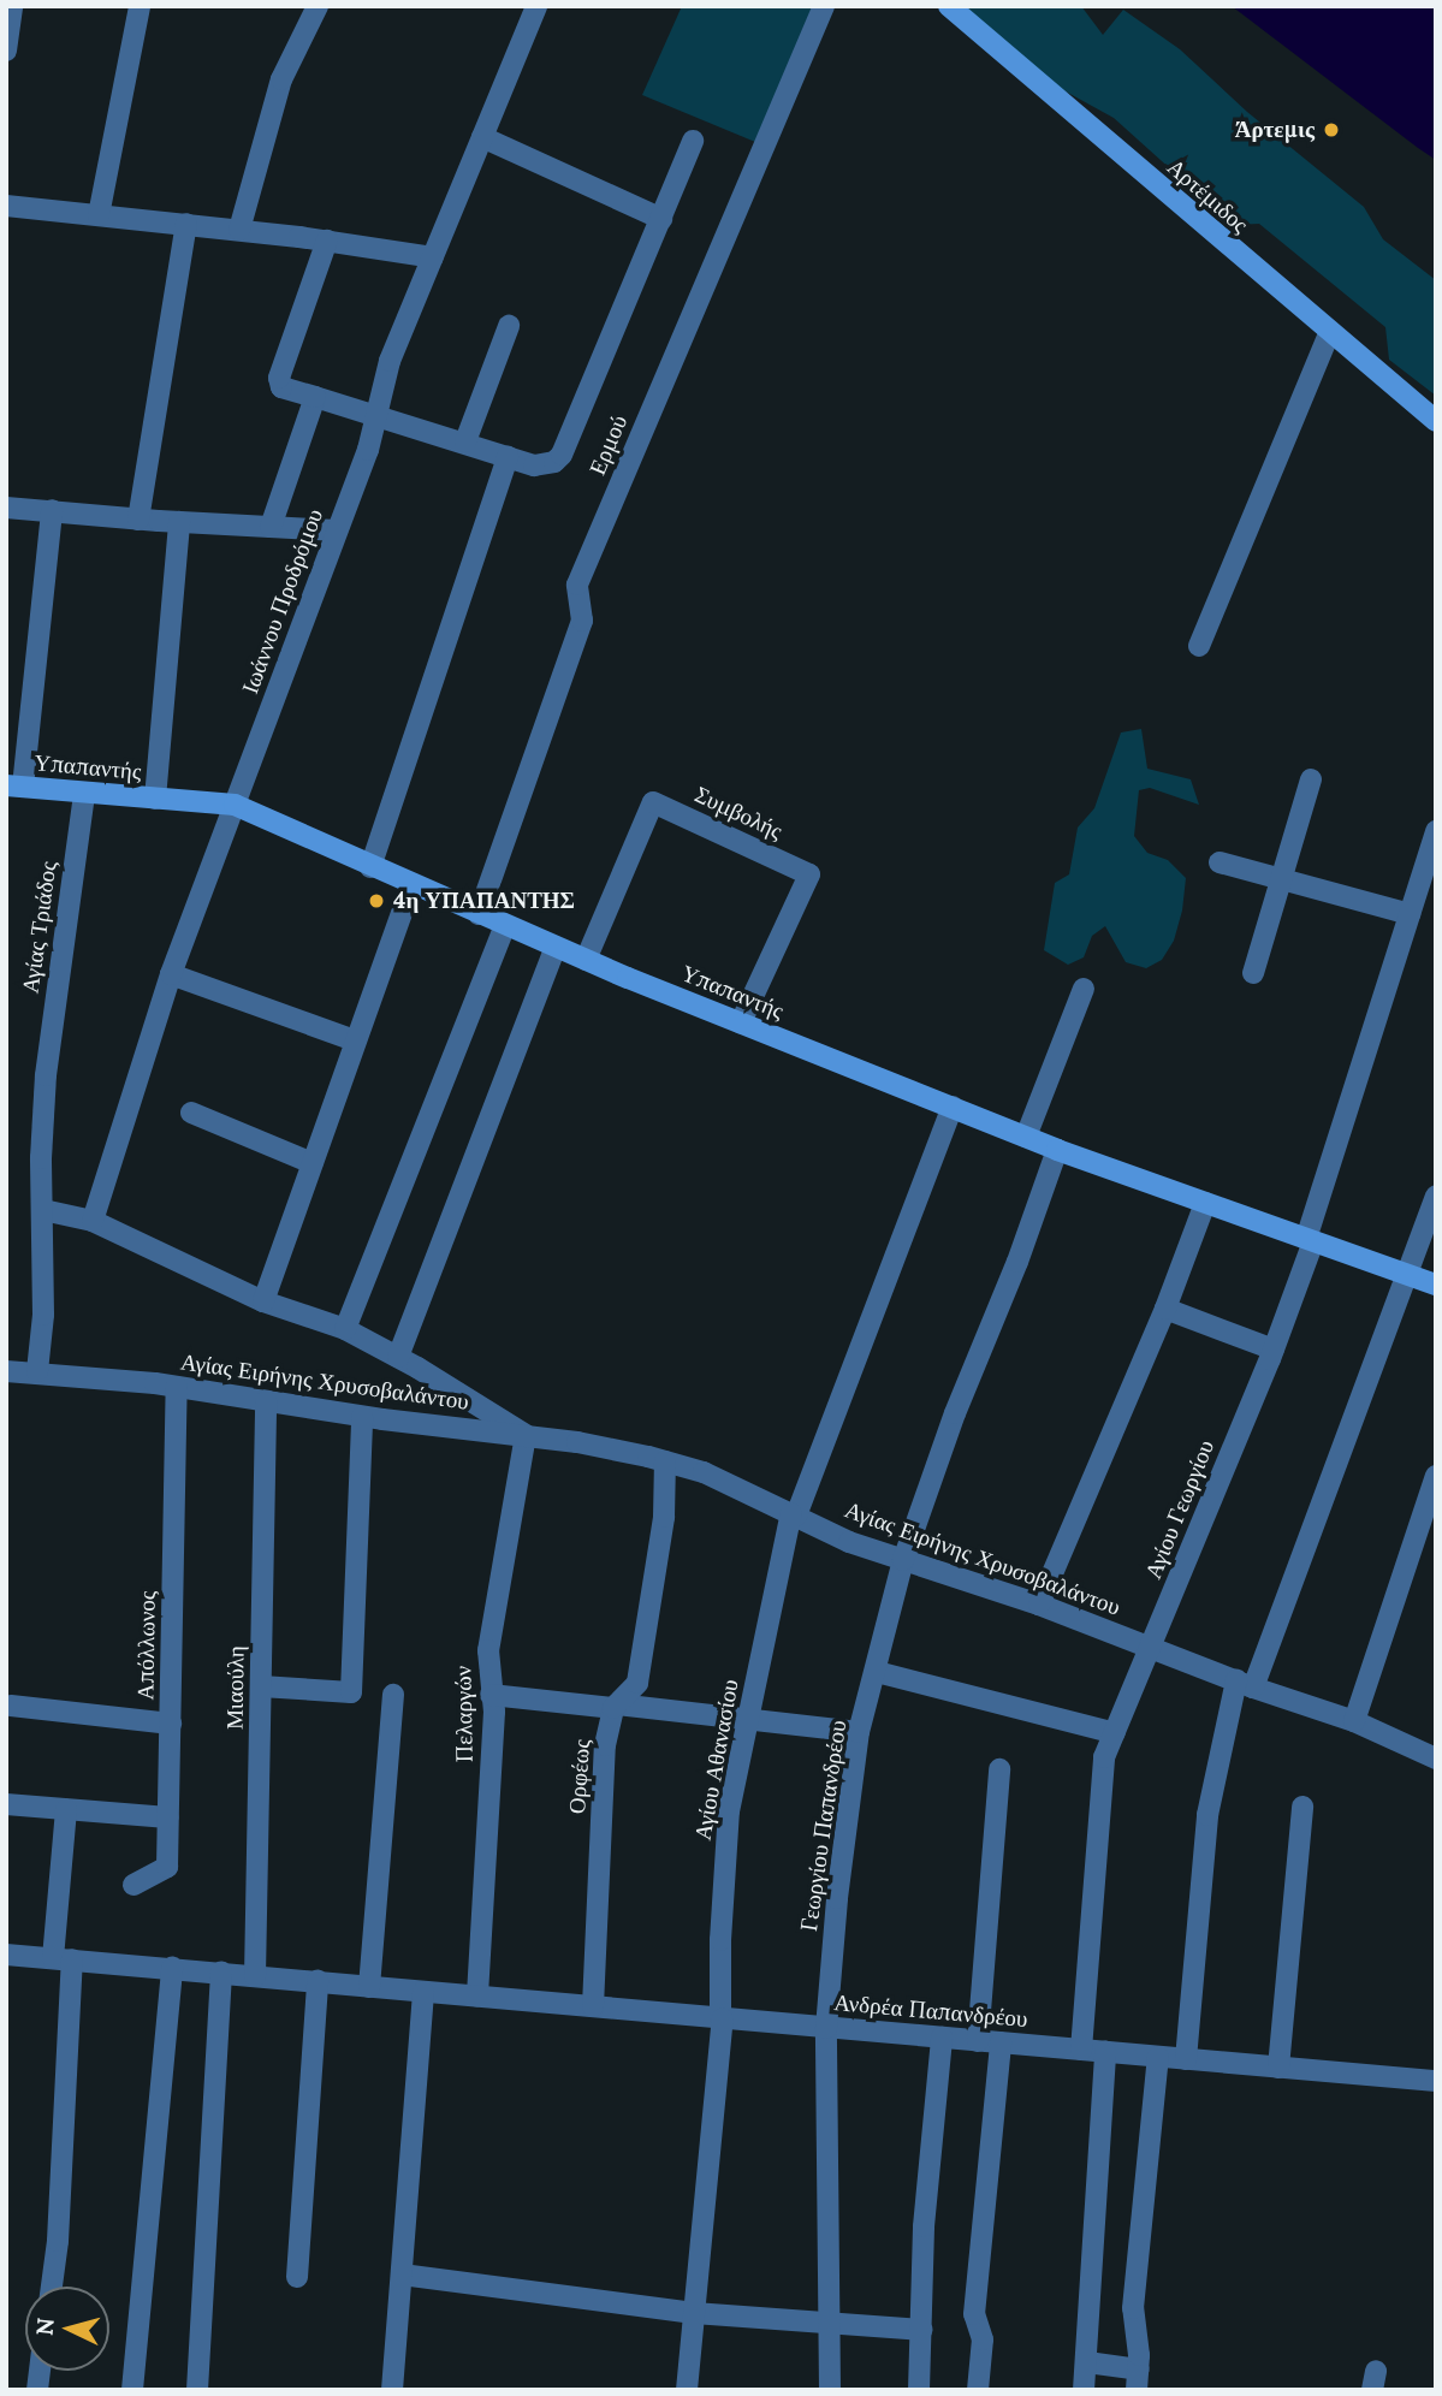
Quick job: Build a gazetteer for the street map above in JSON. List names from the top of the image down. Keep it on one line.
{"streets":{"street":["Αρτέμιδος","Ερμού","Ιωάννου Προδρόμου","Υπαπαντής","Συμβολής","Αγίας Τριάδος","Αγίας Ειρήνης Χρυσοβαλάντου","Αγίου Γεωργίου","Απόλλωνος","Μιαούλη","Πελαργών","Αγίου Αθανασίου","Ορφέως","Γεωργίου Παπανδρέου","Ανδρέα Παπανδρέου"]},"crossings":[["Ερμού","Υπαπαντής"],["Ιωάννου Προδρόμου","Υπαπαντής"],["Υπαπαντής","Συμβολής"],["Υπαπαντής","Αγίας Τριάδος"],["Υπαπαντής","Αγίου Γεωργίου"],["Υπαπαντής","Αγίου Αθανασίου"],["Υπαπαντής","Γεωργίου Παπανδρέου"],["Αγίας Τριάδος","Αγίας Ειρήνης Χρυσοβαλάντου"],["Αγίας Ειρήνης Χρυσοβαλάντου","Αγίου Γεωργίου"],["Αγίας Ειρήνης Χρυσοβαλάντου","Απόλλωνος"],["Αγίας Ειρήνης Χρυσοβαλάντου","Μιαούλη"],["Αγίας Ειρήνης Χρυσοβαλάντου","Πελαργών"],["Αγίας Ειρήνης Χρυσοβαλάντου","Αγίου Αθανασίου"],["Αγίας Ειρήνης Χρυσοβαλάντου","Ορφέως"],["Αγίας Ειρήνης Χρυσοβαλάντου","Γεωργίου Παπανδρέου"],["Αγίου Γεωργίου","Ανδρέα Παπανδρέου"],["Μιαούλη","Ανδρέα Παπανδρέου"],["Πελαργών","Ανδρέα Παπανδρέου"],["Αγίου Αθανασίου","Ανδρέα Παπανδρέου"],["Ορφέως","Ανδρέα Παπανδρέου"],["Γεωργίου Παπανδρέου","Ανδρέα Παπανδρέου"]],"places":["Άρτεμις","4η ΥΠΑΠΑΝΤΗΣ"],"north":"left"}
